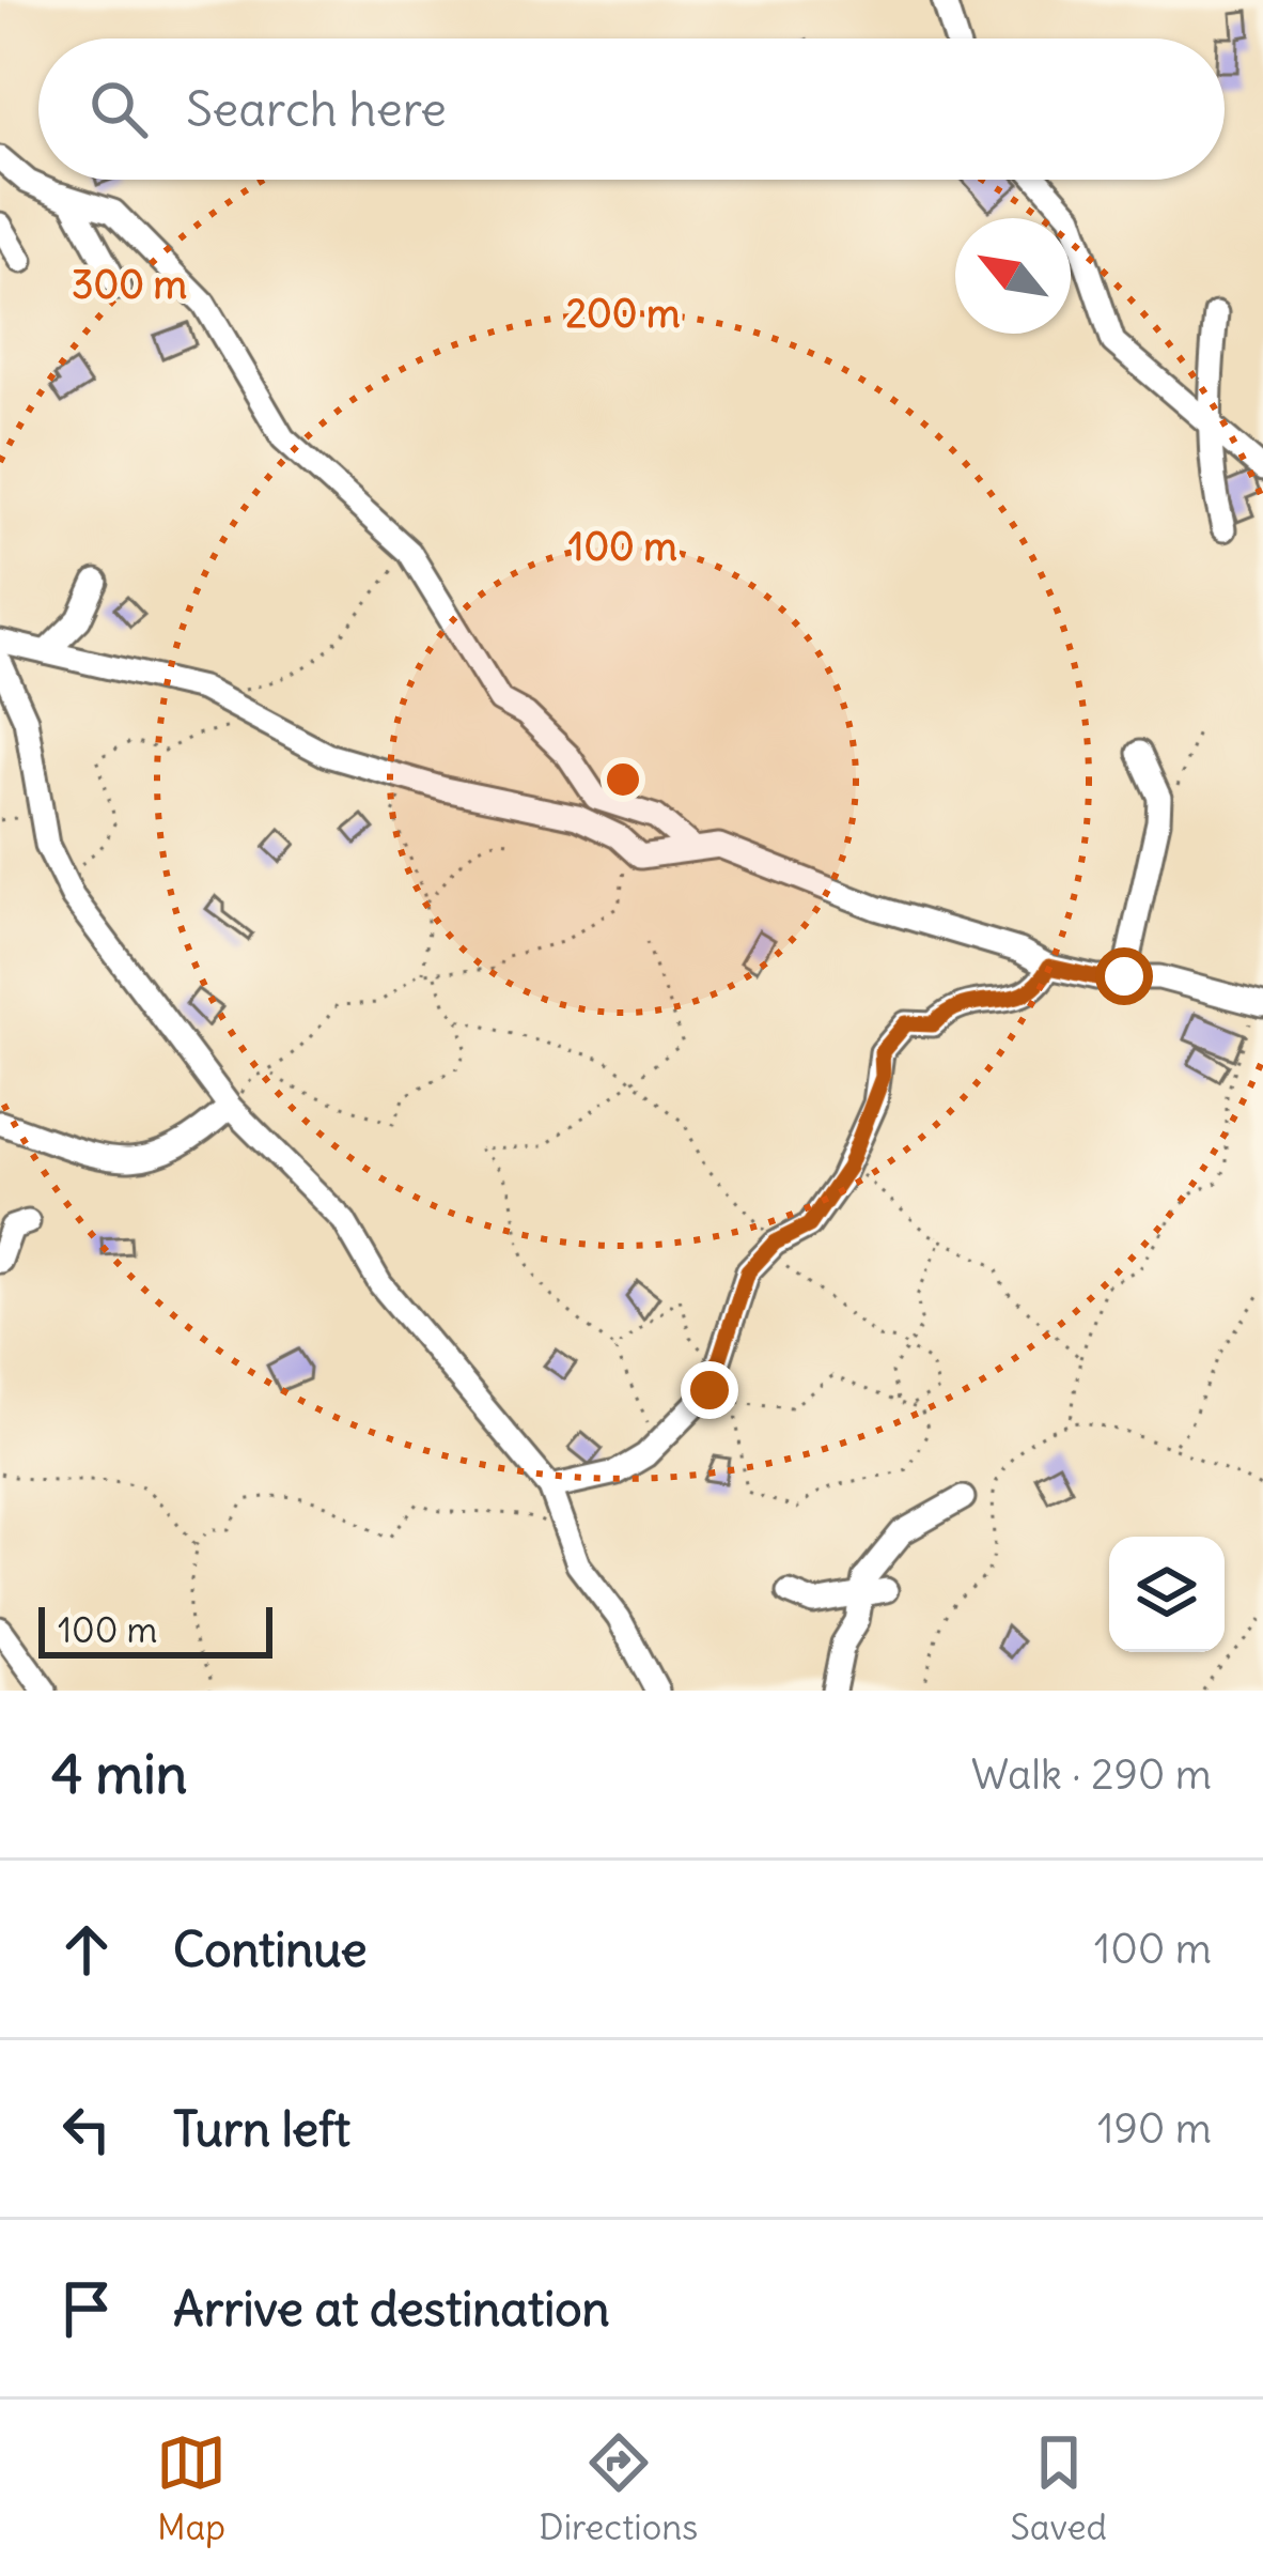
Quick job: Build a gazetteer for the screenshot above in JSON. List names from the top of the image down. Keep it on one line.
{"scale_bar":"100 m","north":"top left","page":{"search":"Search here","scale":"100 m","heading":["4 min","Walk · 290 m"],"list":[["Continue","100 m"],["Turn left","190 m"],"Arrive at destination"],"nav":["Map","Directions","Saved"]},"rings":["300 m","200 m","100 m"]}
